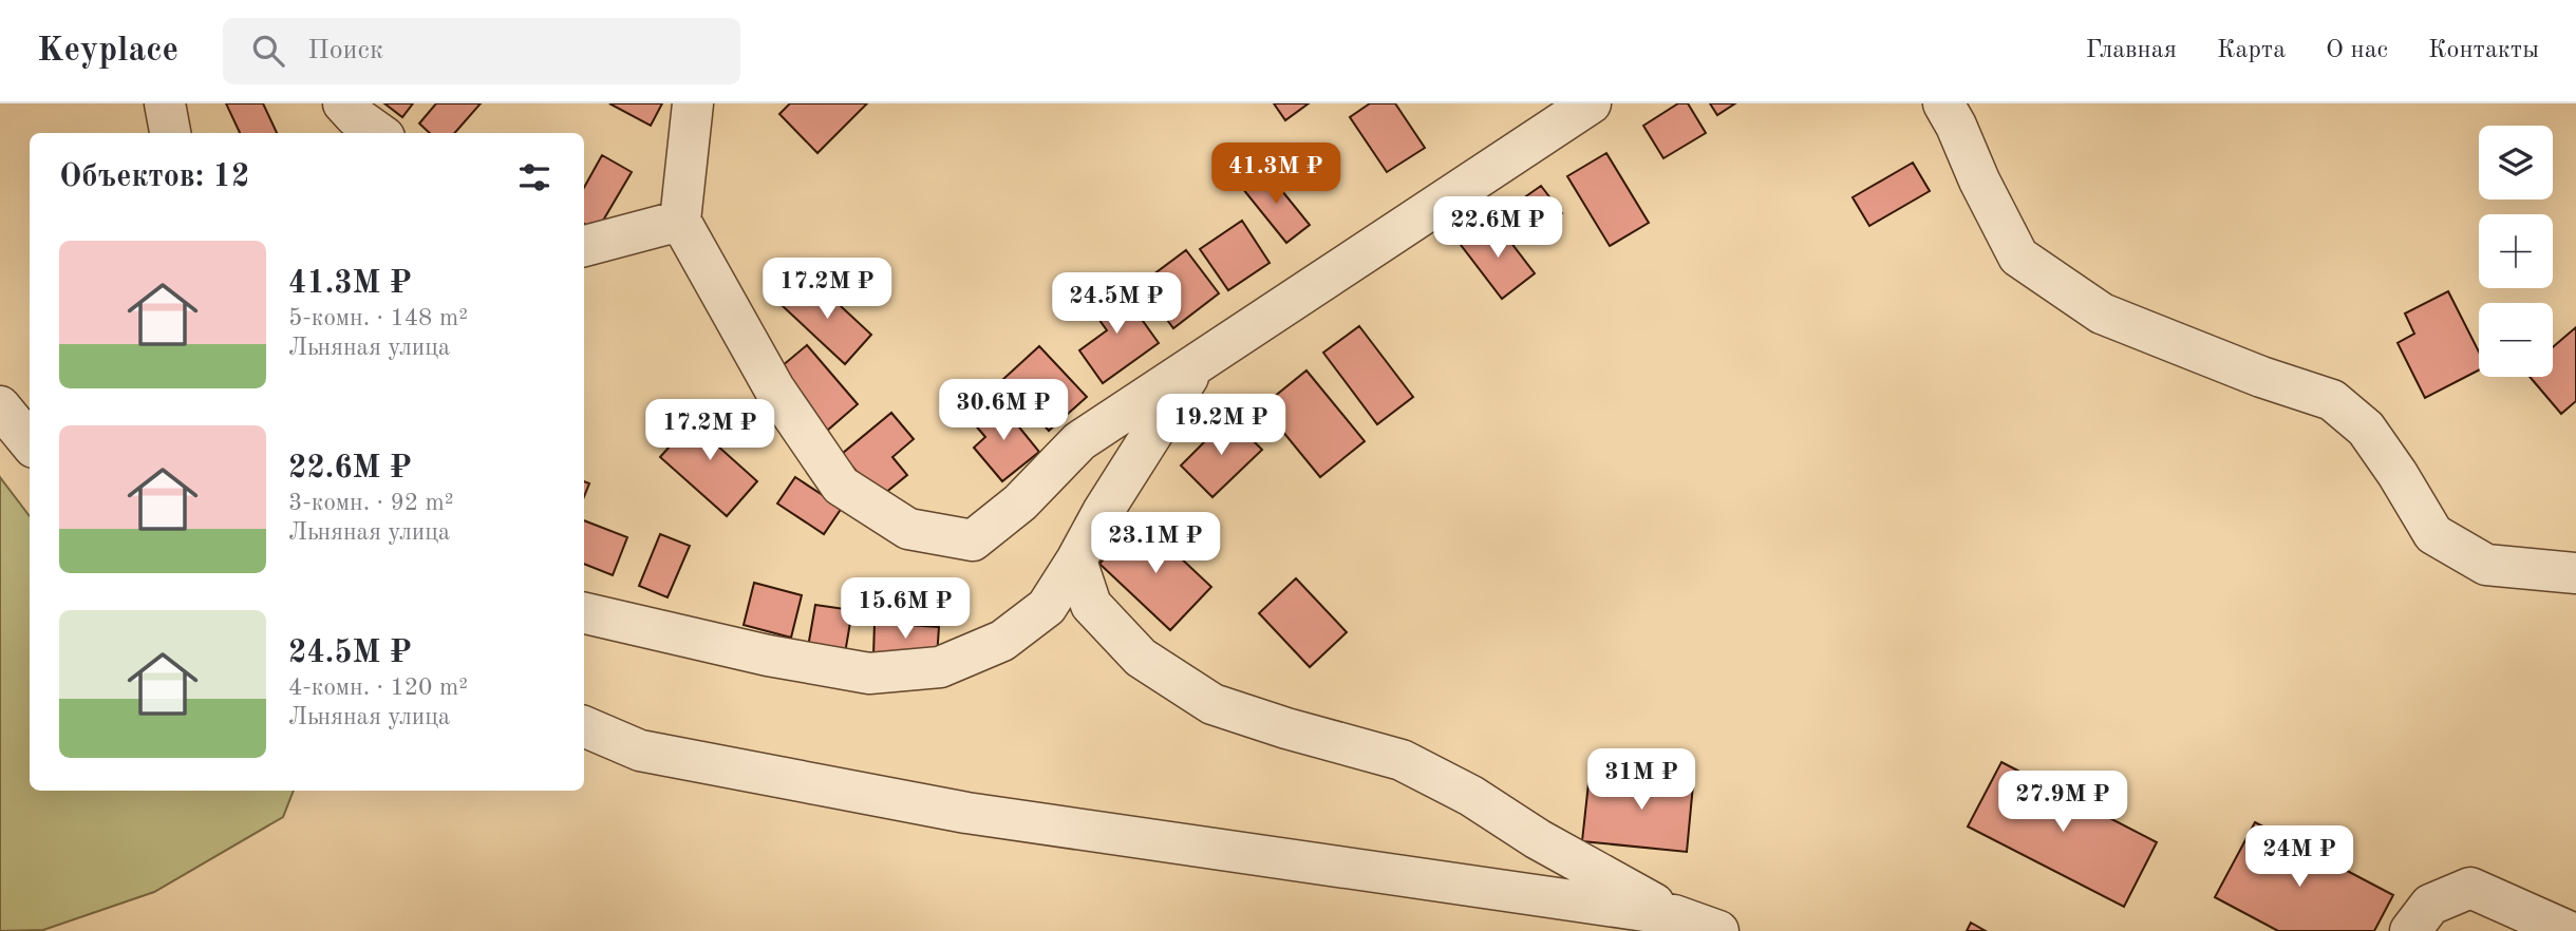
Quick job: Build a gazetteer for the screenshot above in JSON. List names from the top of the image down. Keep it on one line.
{"page":{"header":"Keyplace","search":"Поиск","nav":["Главная","Карта","О нас","Контакты"],"map_buttons":["+","−"],"heading":"Объектов: 12","price":["41.3M ₽","22.6M ₽","17.2M ₽","24.5M ₽","30.6M ₽","19.2M ₽","17.2M ₽","23.1M ₽","15.6M ₽","31M ₽","27.9M ₽","24M ₽"],"list":[{"name":"41.3M ₽","note":"5-комн. · 148 m² · Льняная улица"},{"name":"22.6M ₽","note":"3-комн. · 92 m² · Льняная улица"},{"name":"24.5M ₽","note":"4-комн. · 120 m² · Льняная улица"}]}}
